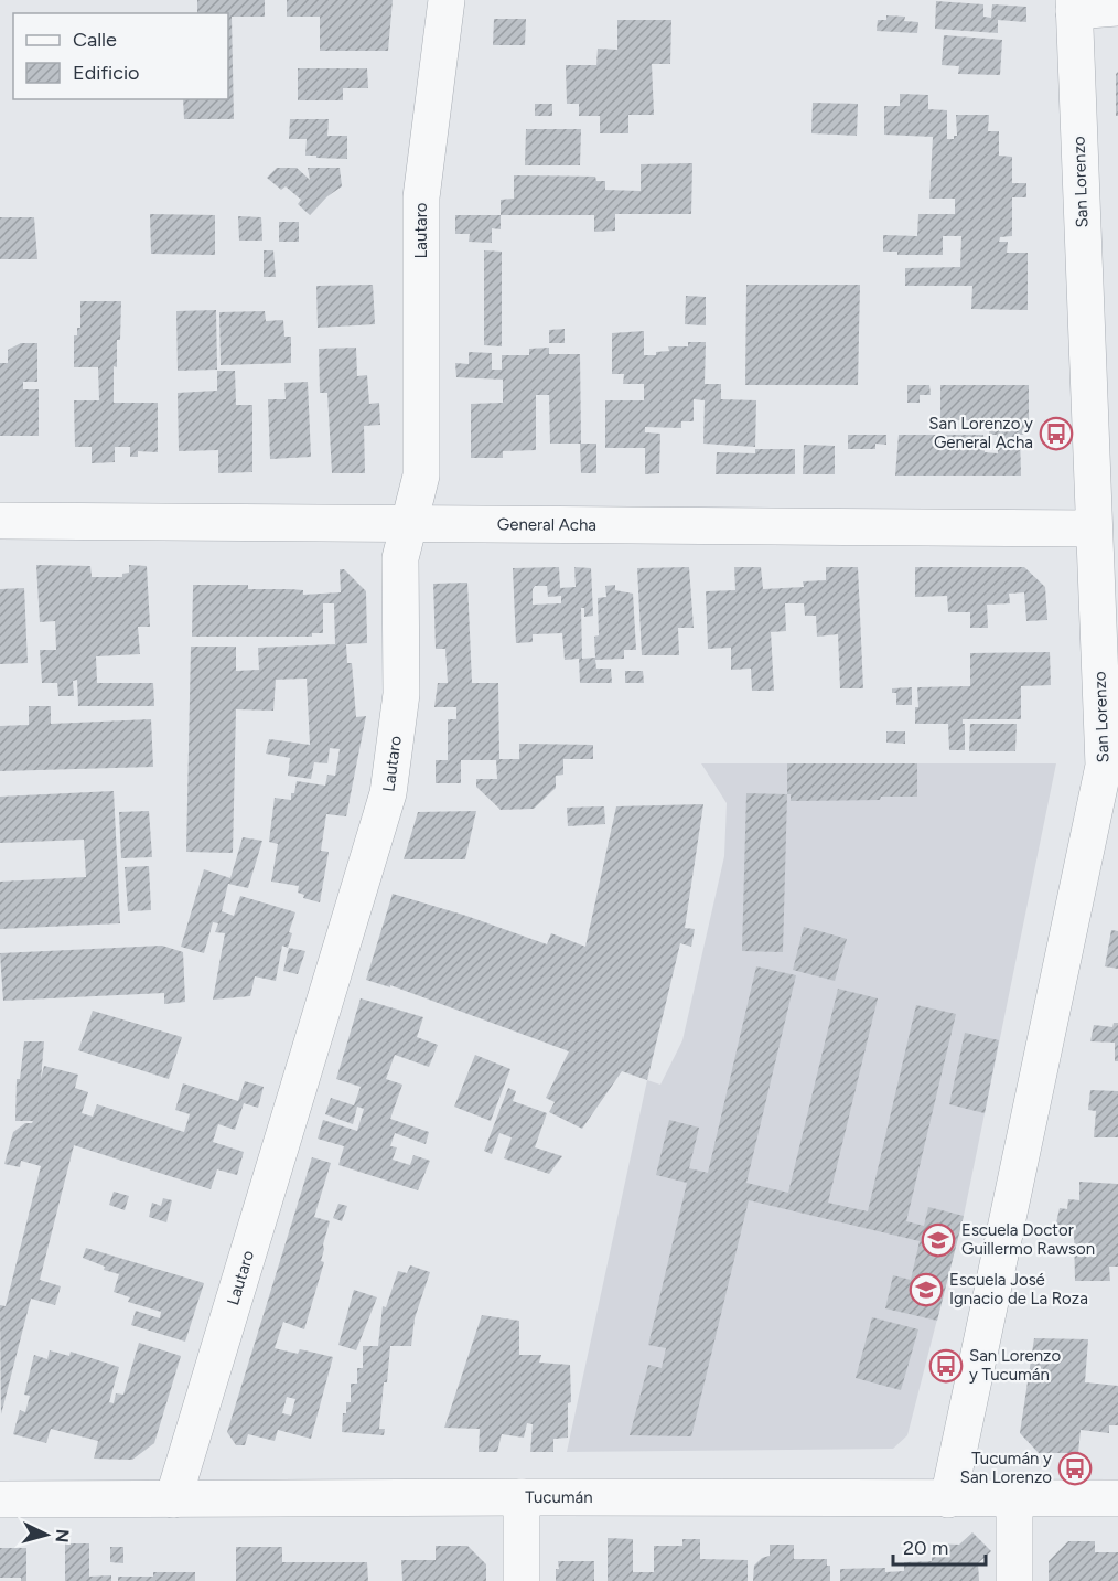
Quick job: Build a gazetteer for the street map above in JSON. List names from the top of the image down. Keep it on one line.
{"streets":{"street":["San Lorenzo","Lautaro","General Acha","Tucumán"]},"crossings":[["San Lorenzo","General Acha"],["San Lorenzo","Tucumán"],["Lautaro","General Acha"],["Lautaro","Tucumán"]],"places":{"bus stop":["San Lorenzo y General Acha","San Lorenzo y Tucumán","Tucumán y San Lorenzo"],"school or university":["Escuela Doctor Guillermo Rawson","Escuela José Ignacio de La Roza"]},"legend":["Calle","Edificio"],"scale_bar":"20 m","north":"right"}
